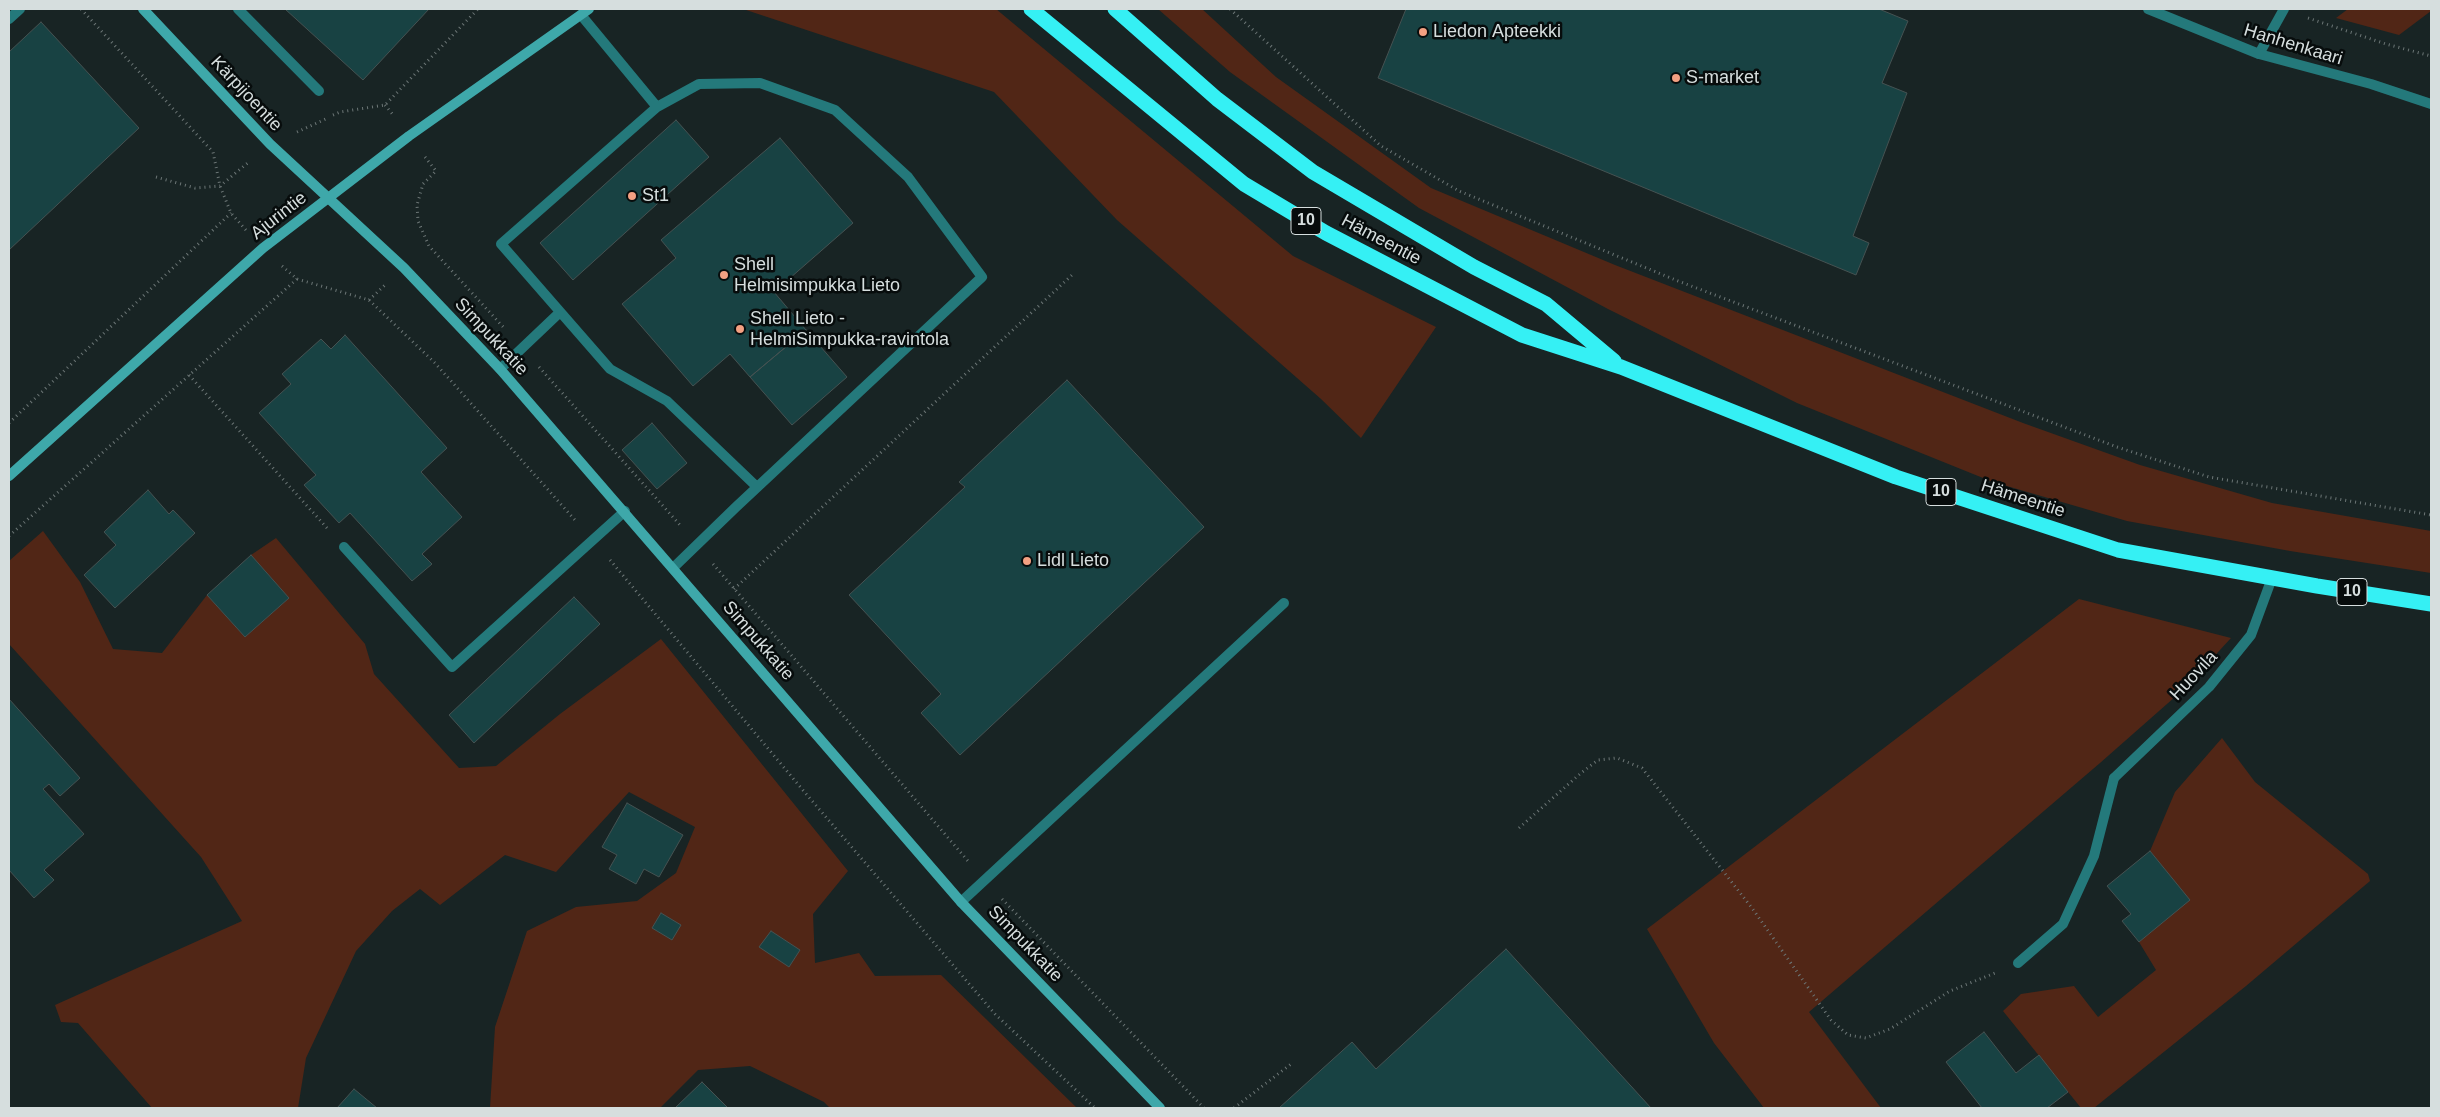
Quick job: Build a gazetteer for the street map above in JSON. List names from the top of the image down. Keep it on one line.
{"streets":{"highway":["10","Hämeentie"],"street":["Hanhenkaari","Kärpijoentie","Ajurintie","Simpukkatie","Huovila"]},"crossings":[["Kärpijoentie","Ajurintie"],["Kärpijoentie","Simpukkatie"],["Ajurintie","Simpukkatie"],["Hämeentie","Huovila"]],"places":["Liedon Apteekki","S-market","St1","Shell Helmisimpukka Lieto","Shell Lieto - HelmiSimpukka-ravintola","Lidl Lieto"]}
